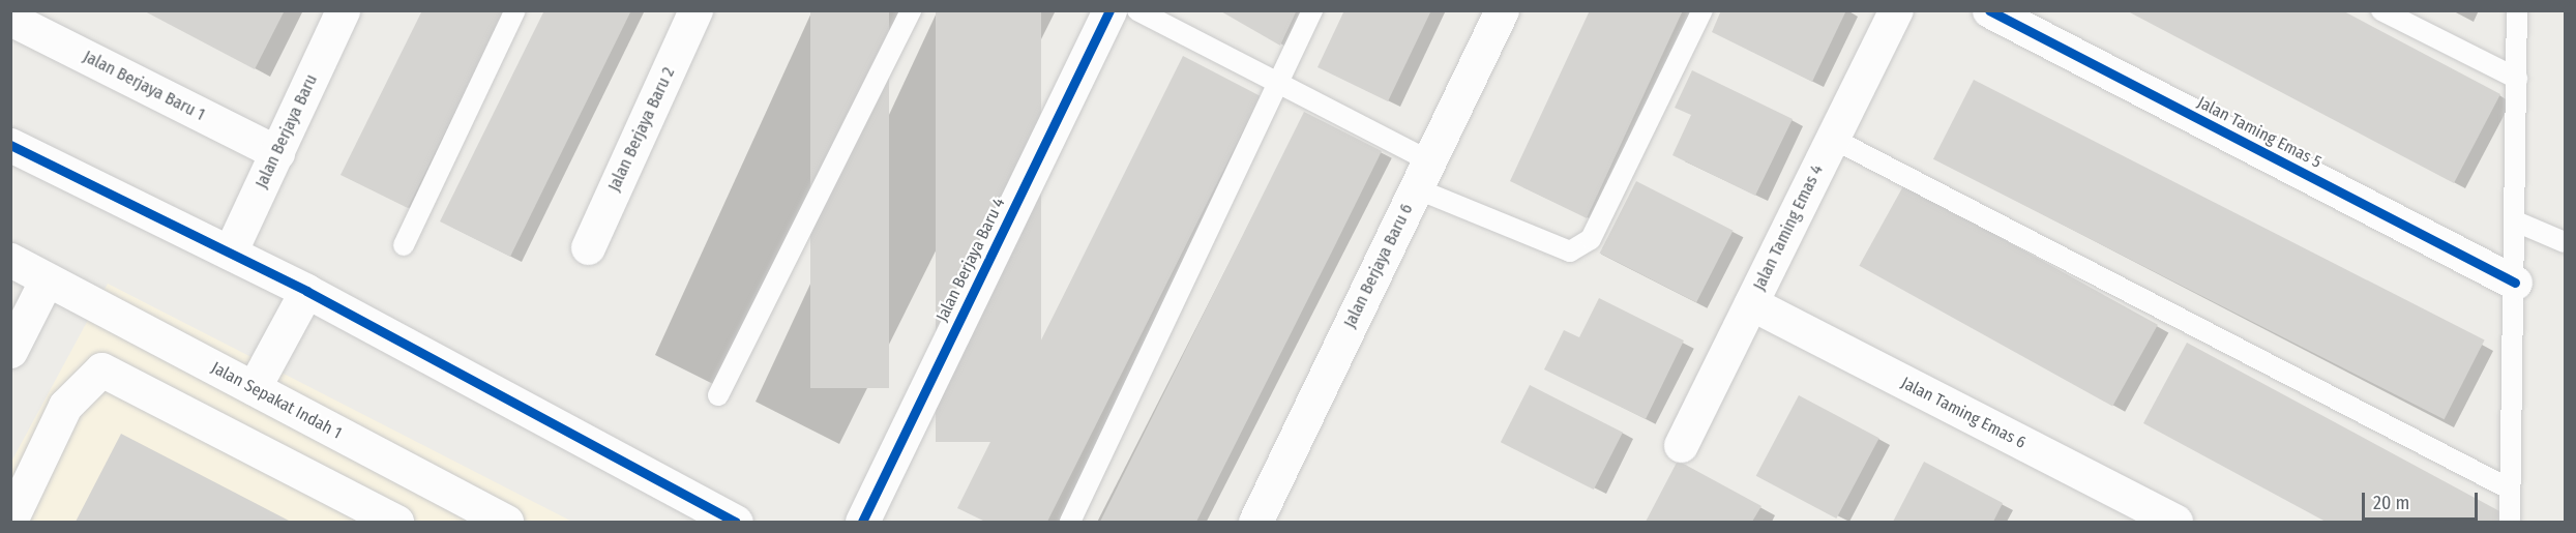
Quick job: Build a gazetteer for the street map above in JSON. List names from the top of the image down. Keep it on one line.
{"streets":{"street":["Jalan Berjaya Baru 1","Jalan Berjaya Baru 2","Jalan Berjaya Baru","Jalan Taming Emas 5","Jalan Taming Emas 4","Jalan Berjaya Baru 4","Jalan Berjaya Baru 6","Jalan Sepakat Indah 1","Jalan Taming Emas 6"]},"crossings":[["Jalan Berjaya Baru 1","Jalan Berjaya Baru"],["Jalan Taming Emas 4","Jalan Taming Emas 6"]],"scale_bar":"20 m"}
